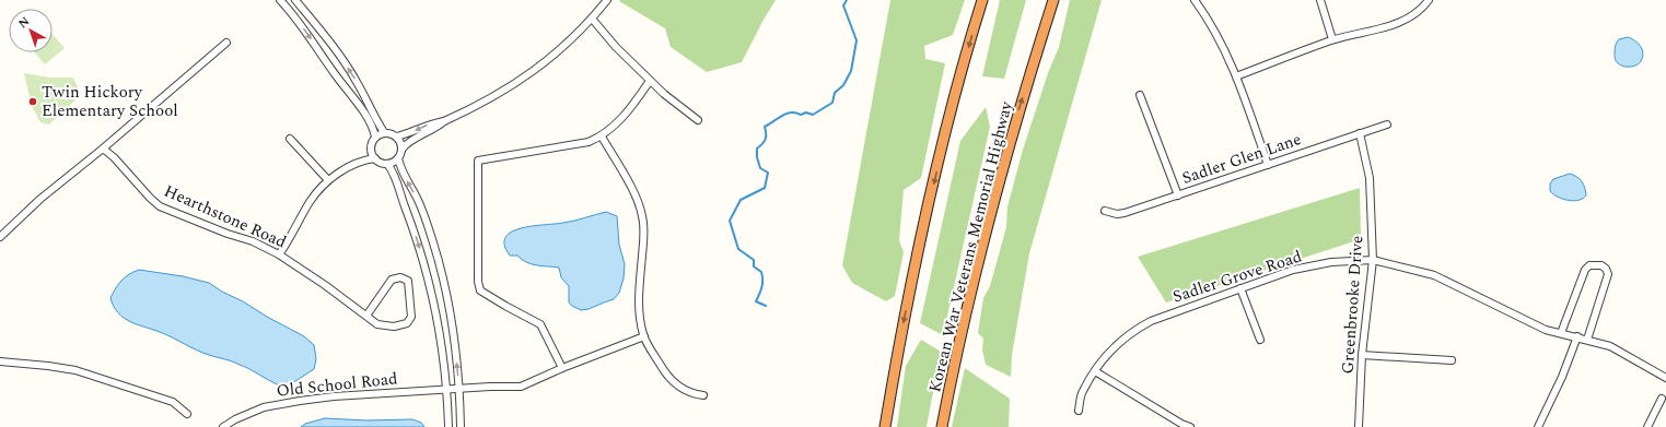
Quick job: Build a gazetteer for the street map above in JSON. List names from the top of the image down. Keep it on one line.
{"streets":{"highway":["Korean War Veterans Memorial Highway"],"street":["Sadler Glen Lane","Hearthstone Road","Sadler Grove Road","Greenbrooke Drive","Old School Road"]},"crossings":[["Sadler Glen Lane","Greenbrooke Drive"],["Sadler Grove Road","Greenbrooke Drive"]],"places":["Twin Hickory Elementary School"],"north":"top left"}
